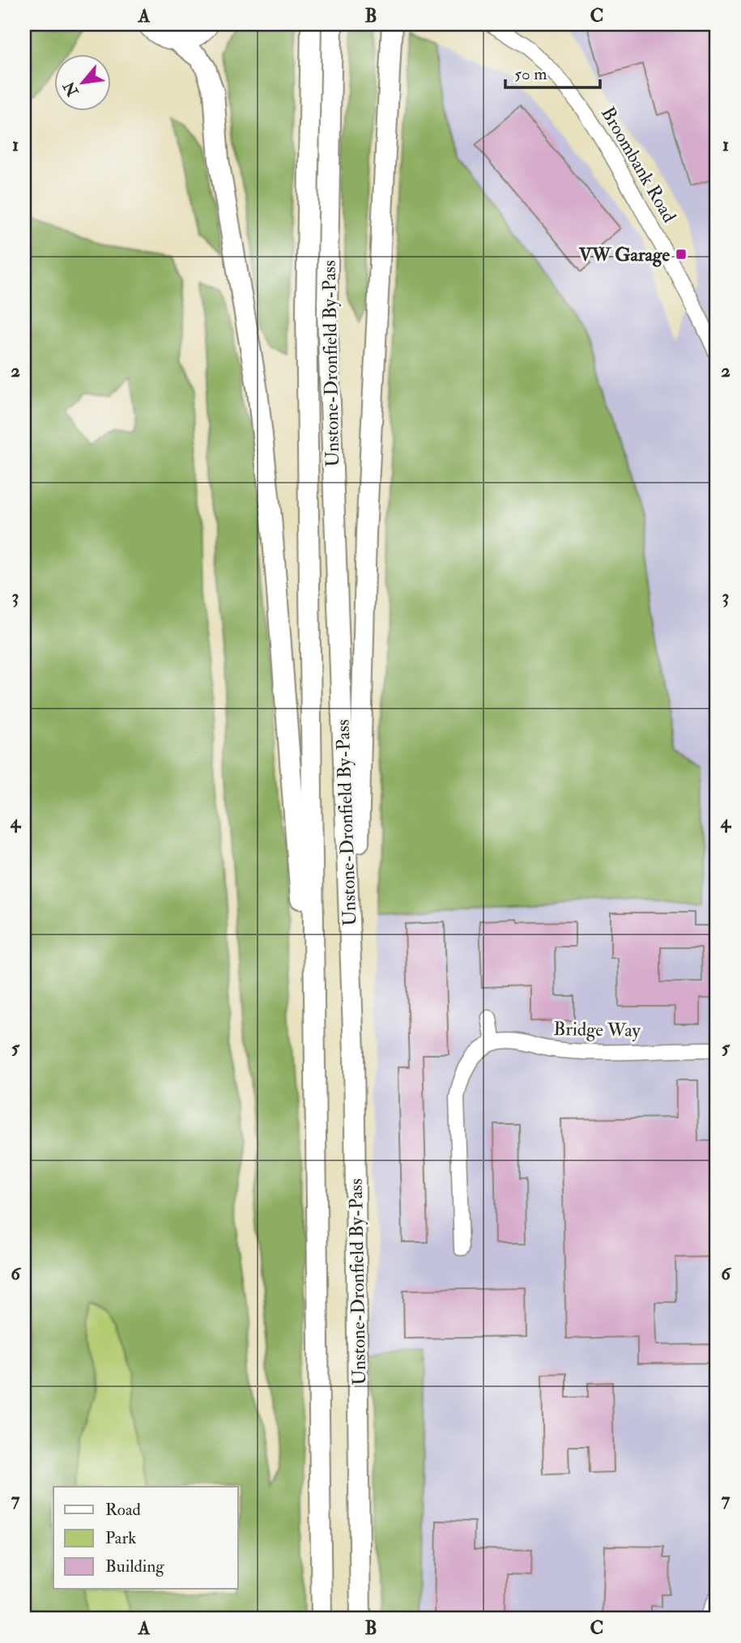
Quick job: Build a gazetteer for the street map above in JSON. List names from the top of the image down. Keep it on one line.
{"streets":{"highway":["Unstone-Dronfield By-Pass"],"street":["Broombank Road","Bridge Way"]},"places":{"transit":["VW Garage"]},"legend":["Road","Park","Building"],"scale_bar":"50 m","north":"bottom left","grid":{"columns":["A","B","C"],"rows":["1","2","3","4","5","6","7"]}}
